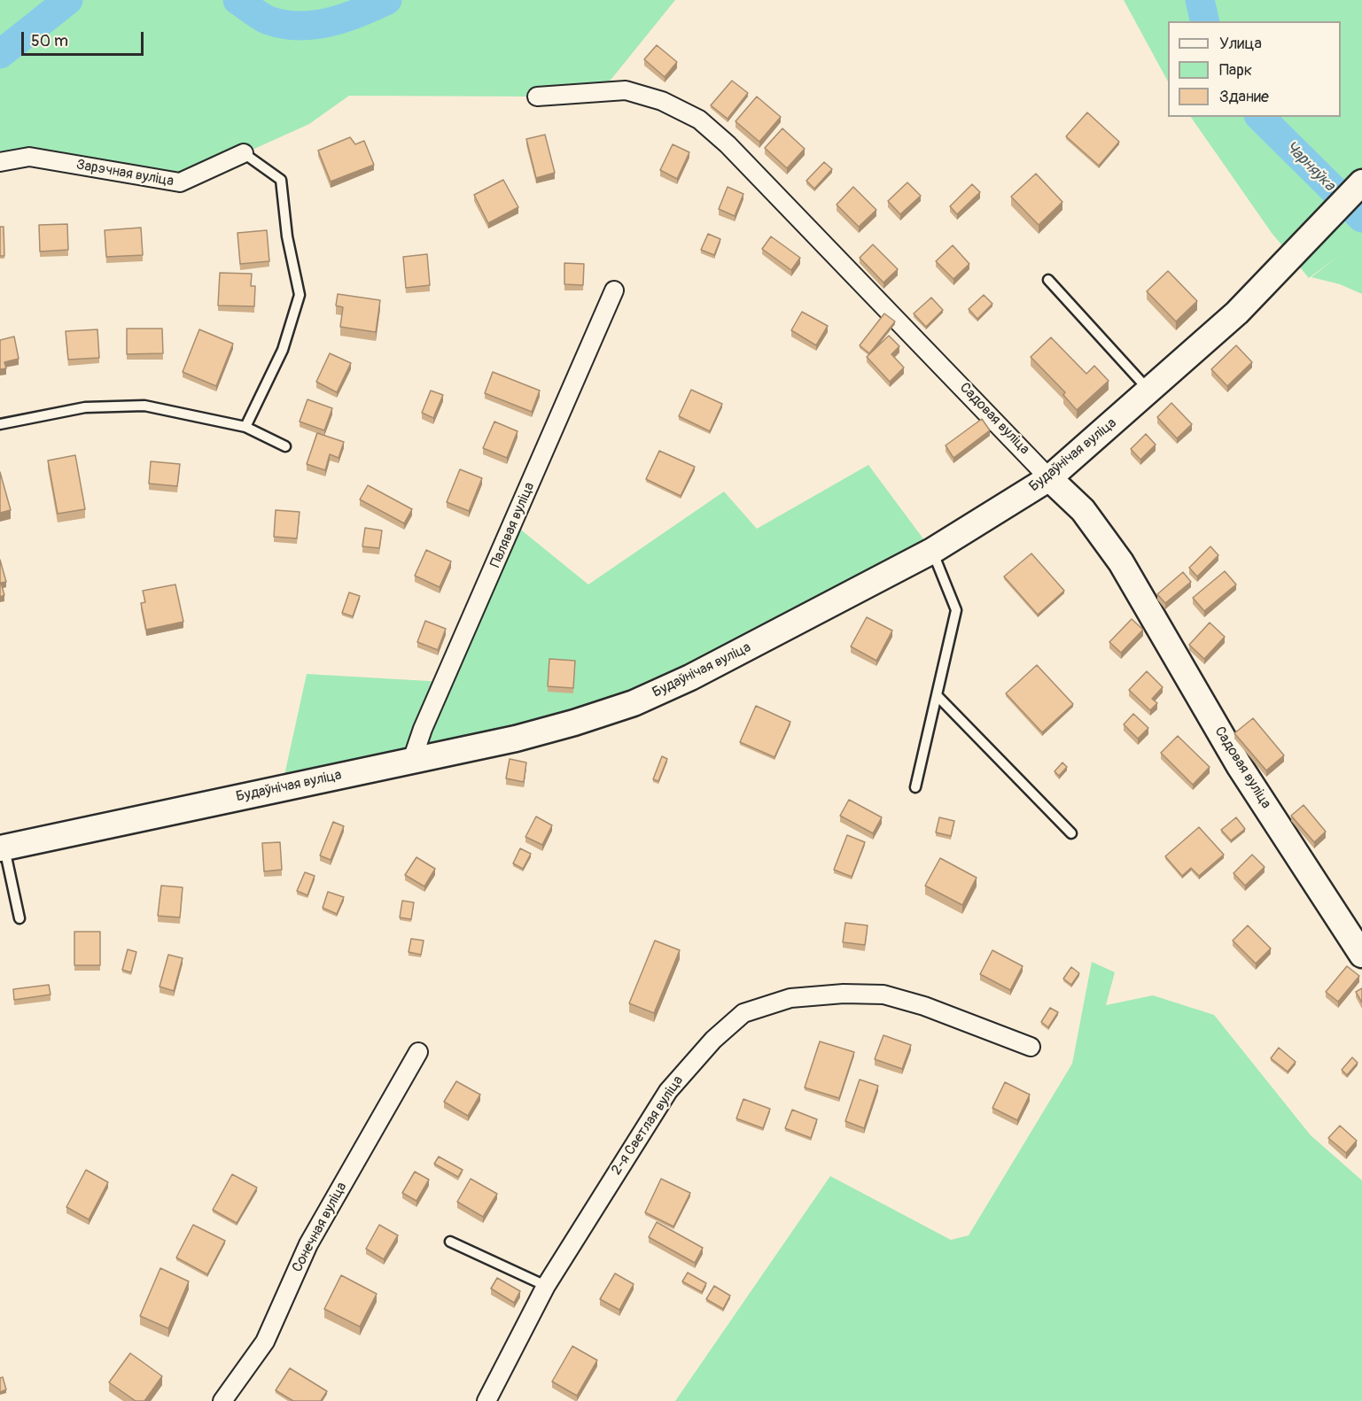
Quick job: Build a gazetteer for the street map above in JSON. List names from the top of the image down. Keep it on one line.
{"streets":{"main road":["Садовая вуліца","Будаўнічая вуліца"],"street":["Зарэчная вуліца","Палявая вуліца","2-я Светлая вуліца","Сонечная вуліца"]},"crossings":[["Садовая вуліца","Будаўнічая вуліца"],["Будаўнічая вуліца","Палявая вуліца"]],"water":["Чарняўка"],"legend":["Улица","Парк","Здание"],"scale_bar":"50 m"}
